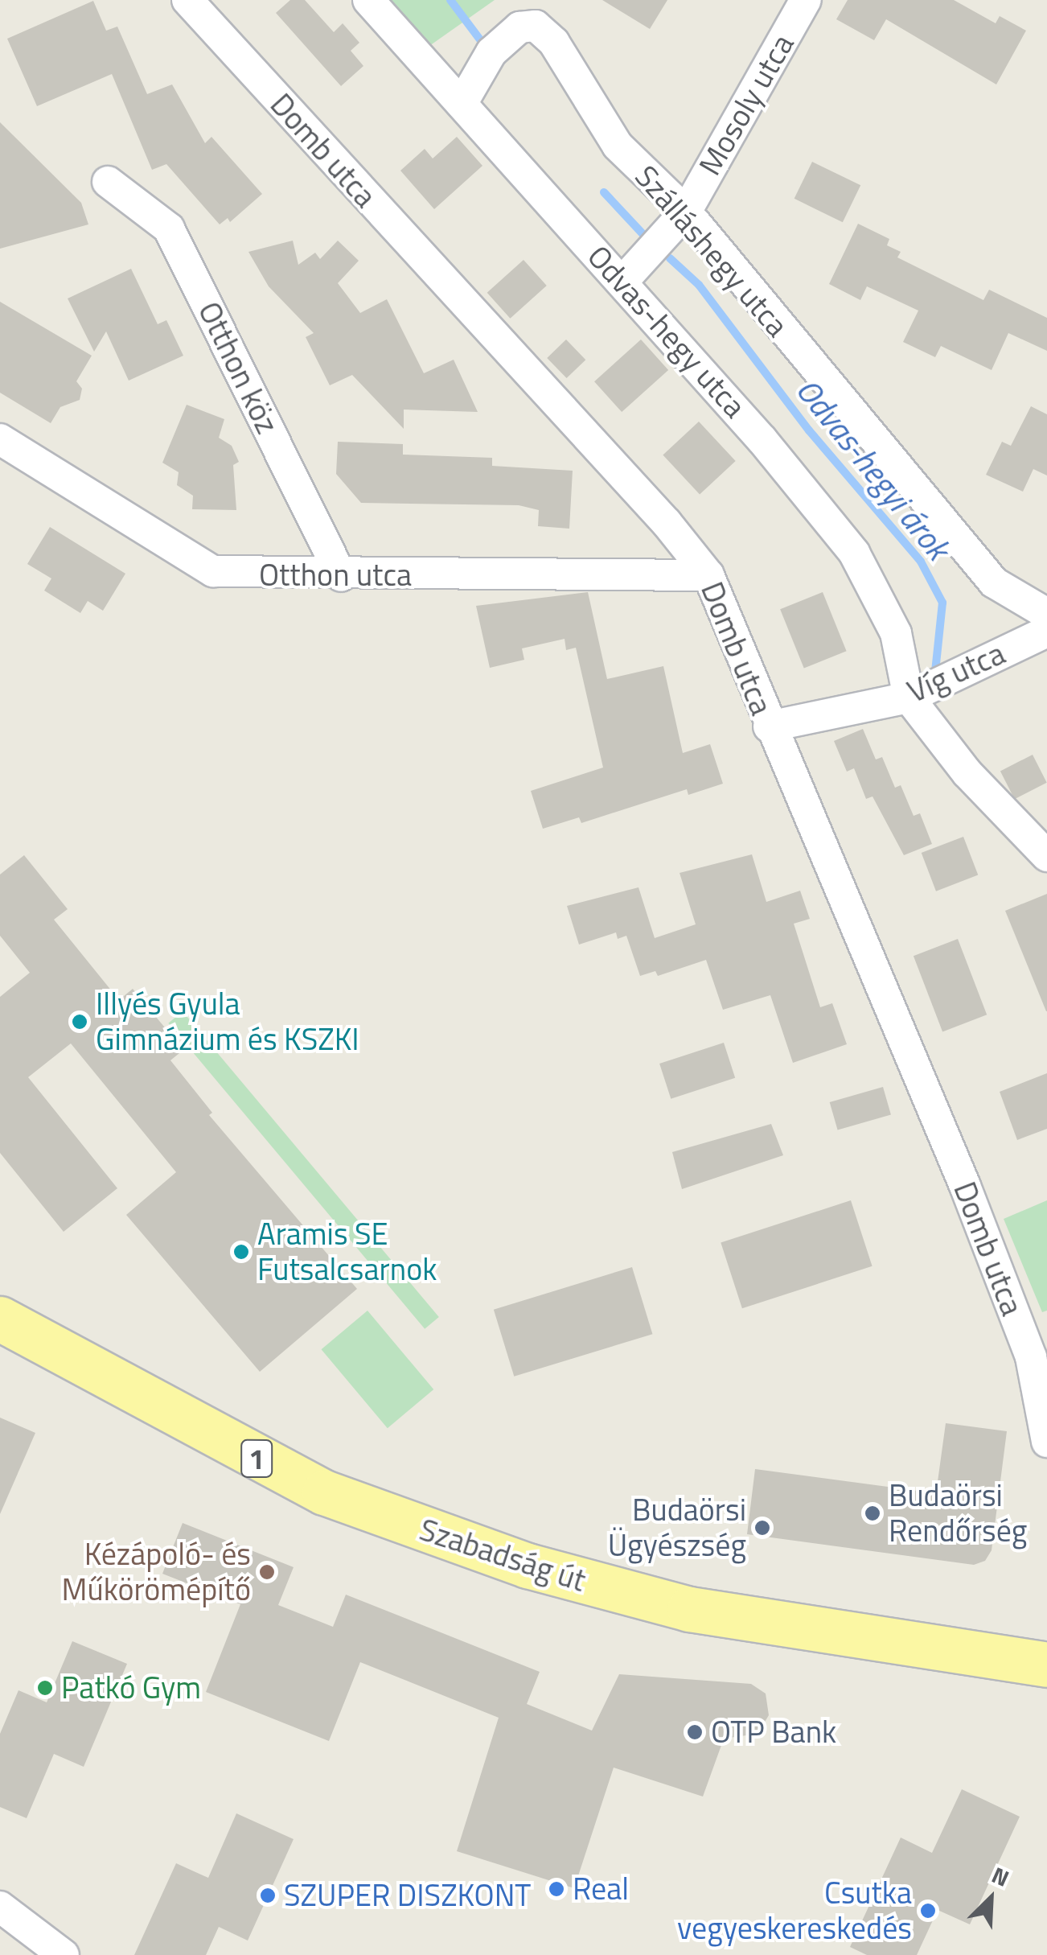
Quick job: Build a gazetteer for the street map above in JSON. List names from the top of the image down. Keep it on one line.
{"streets":{"main road":["1","Szabadság út"],"street":["Mosoly utca","Domb utca","Szálláshegy utca","Odvas-hegy utca","Otthon köz","Otthon utca","Víg utca"]},"crossings":[["Mosoly utca","Szálláshegy utca"],["Mosoly utca","Odvas-hegy utca"],["Domb utca","Otthon utca"],["Domb utca","Víg utca"],["Szálláshegy utca","Odvas-hegy utca"],["Odvas-hegy utca","Víg utca"],["Otthon köz","Otthon utca"]],"water":["Odvas-hegyi árok"],"places":["Illyés Gyula Gimnázium és KSZKI","Aramis SE Futsalcsarnok","Budaörsi Rendőrség","Budaörsi Ügyészség","Kézápoló- és Műkörömépítő","Patkó Gym","OTP Bank","Real","SZUPER DISZKONT","Csutka vegyeskereskedés"],"north":"top right"}
